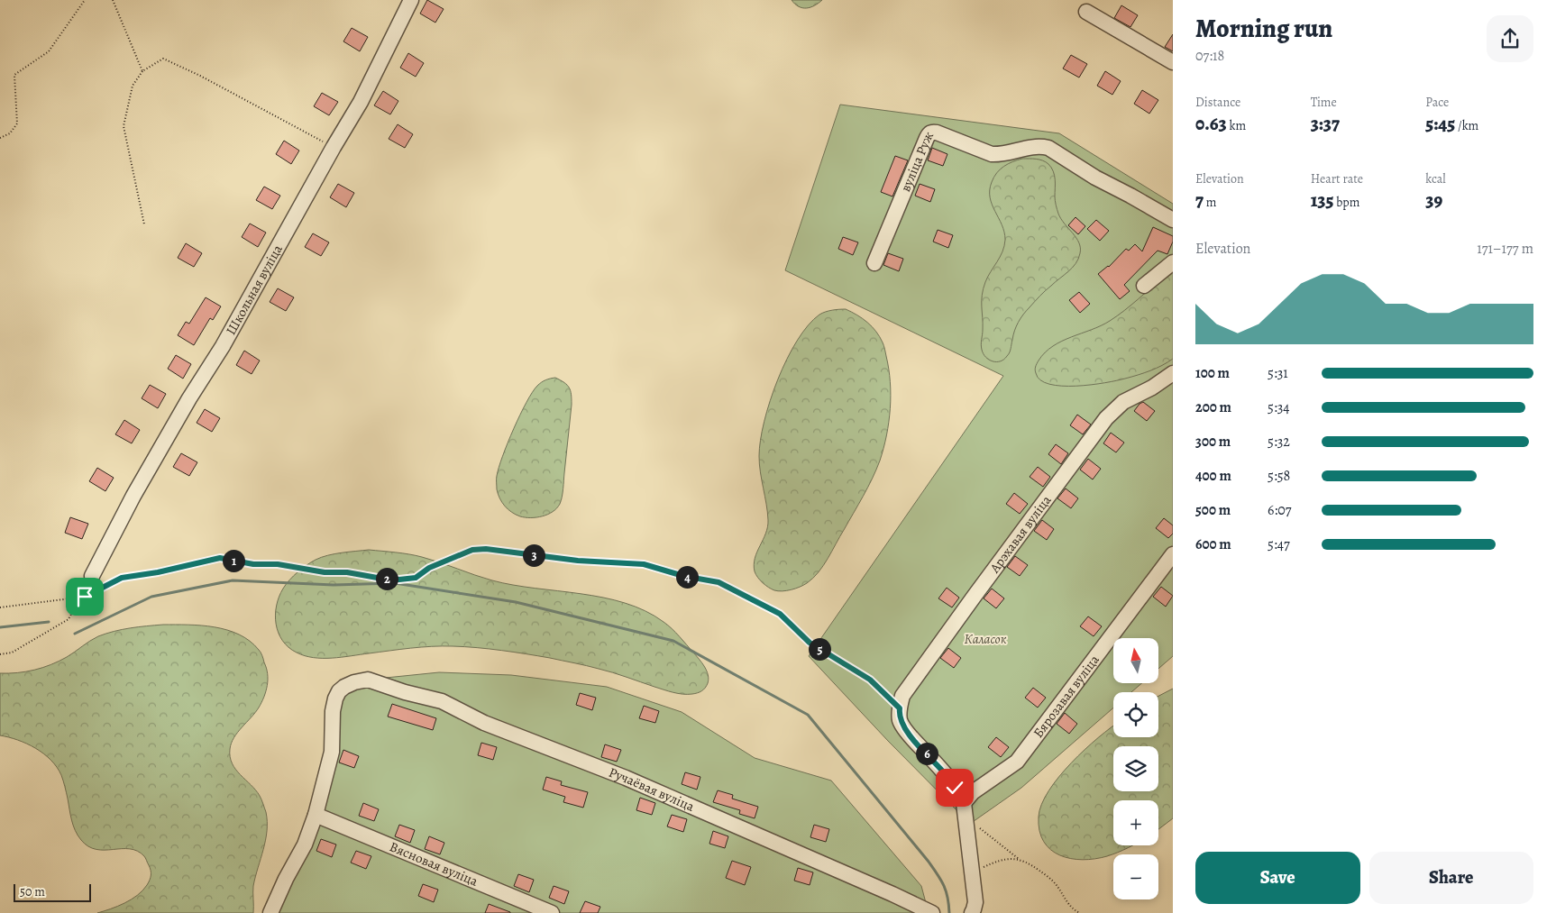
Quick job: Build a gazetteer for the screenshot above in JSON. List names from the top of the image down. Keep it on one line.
{"streets":{"street":["вуліца Руж","Школьная вуліца","Арэхавая вуліца","Бярозавая вуліца","Ручаёвая вуліца","Вясновая вуліца"]},"crossings":[["Ручаёвая вуліца","Вясновая вуліца"]],"parks":["Каласок"],"scale_bar":"50 m","north":"top","page":{"heading":["Morning run","07:18"],"stats":[["Distance","0.63 km"],["Time","3:37"],["Pace","5:45 /km"],["Elevation","7 m"],["Heart rate","135 bpm"],["kcal","39"]],"chart":["Elevation","171–177 m"],"list":[{"name":"100 m","note":"5:31"},{"name":"200 m","note":"5:34"},{"name":"300 m","note":"5:32"},{"name":"400 m","note":"5:58"},{"name":"500 m","note":"6:07"},{"name":"600 m","note":"5:47"}],"pins":["3","1","4","2","5","6"],"map_buttons":["+","−"],"buttons":["Save","Share"],"scale":"50 m"}}
